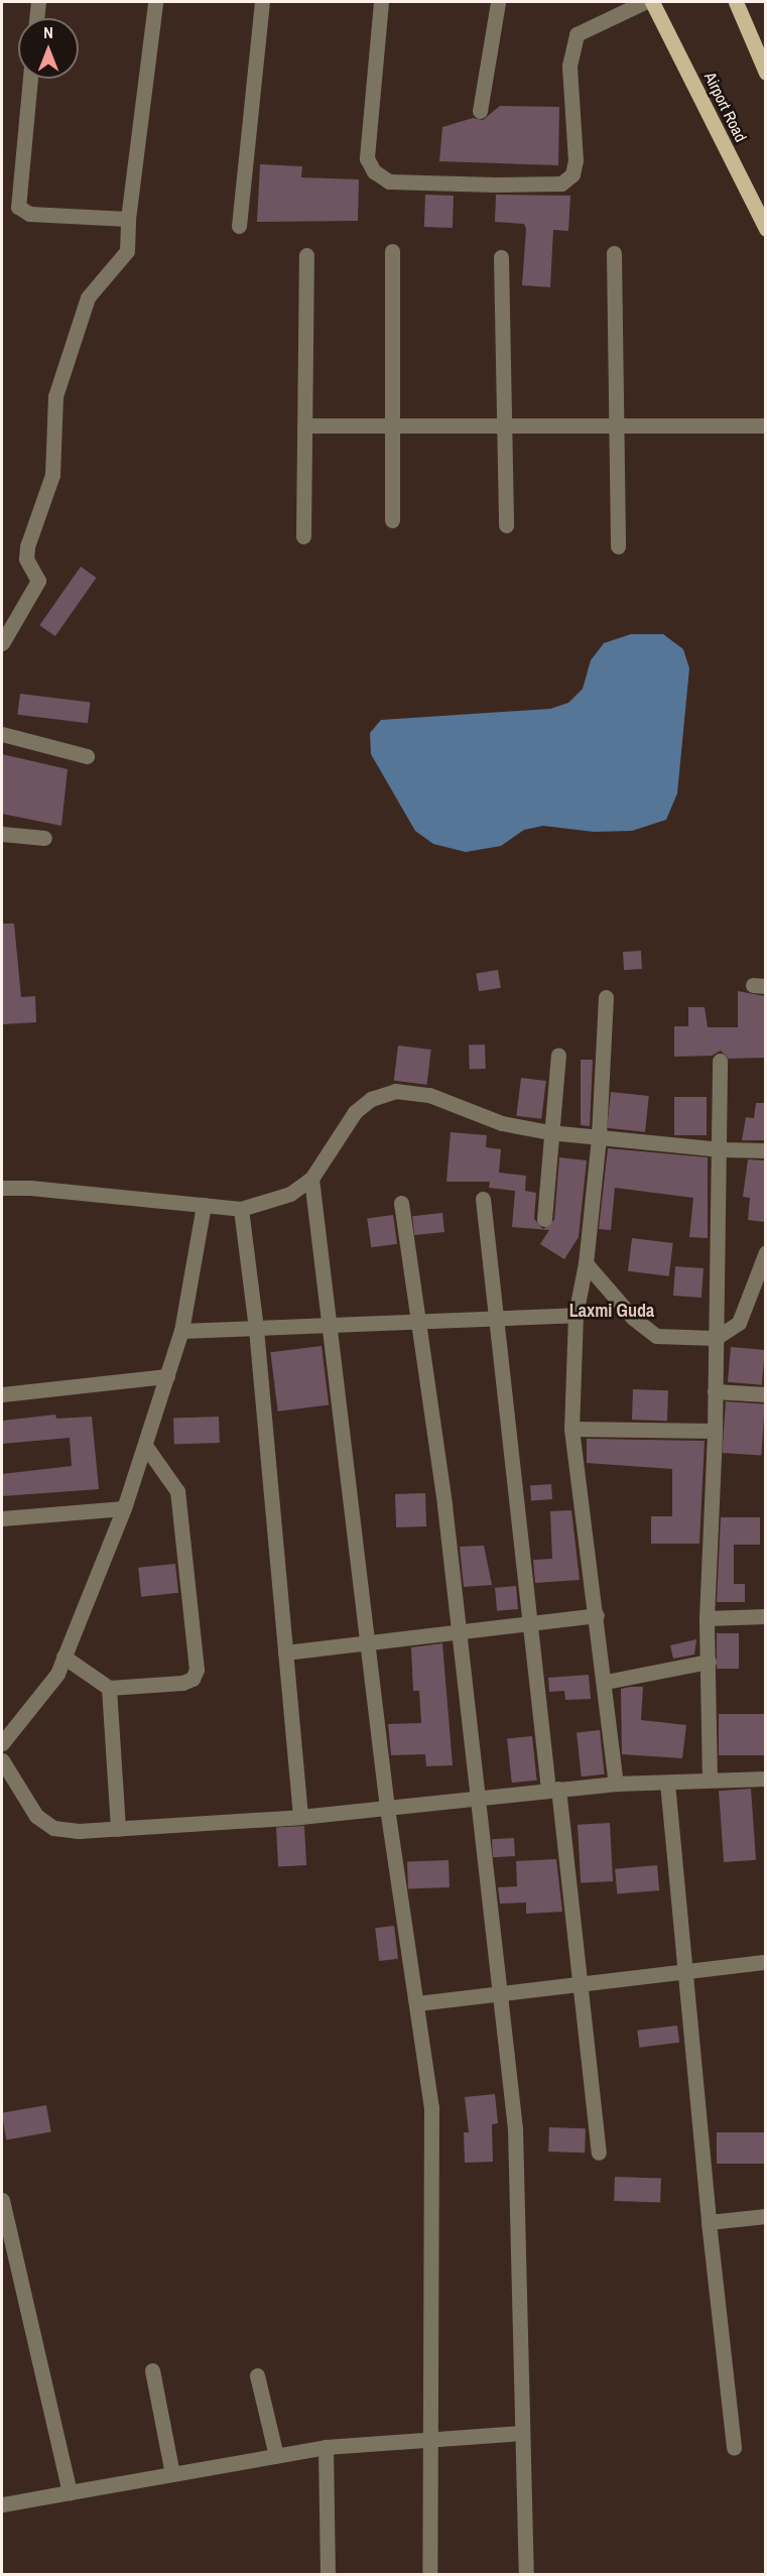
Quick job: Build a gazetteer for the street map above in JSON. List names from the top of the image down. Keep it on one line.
{"streets":{"main road":["Airport Road"]},"districts":["Laxmi Guda"],"north":"top"}
